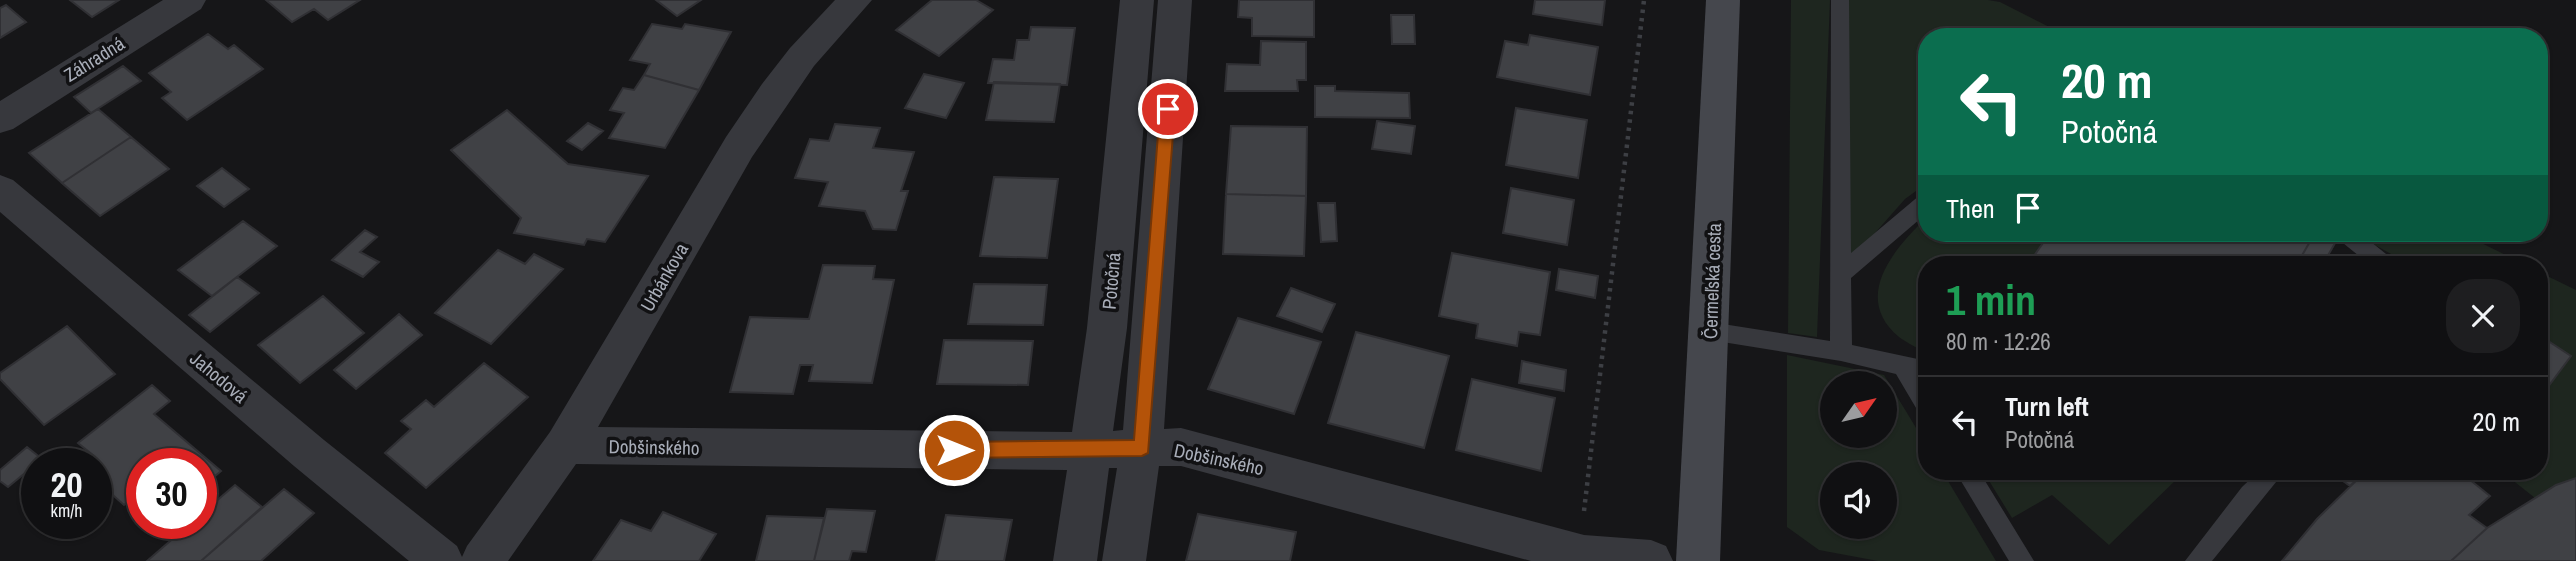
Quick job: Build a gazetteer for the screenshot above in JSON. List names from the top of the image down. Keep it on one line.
{"streets":{"main road":["Čermeľská cesta"],"street":["Záhradná","Urbánkova","Potočná","Jahodová","Dobšinského"]},"crossings":[["Urbánkova","Dobšinského"],["Potočná","Dobšinského"]],"north":"top right","page":{"turn":["20 m","Potočná"],"then":"Then","heading":["1 min","80 m · 12:26"],"list":[{"name":"Turn left","note":"Potočná","value":"20 m"}],"speed":"20 km/h","limit":"30"}}
